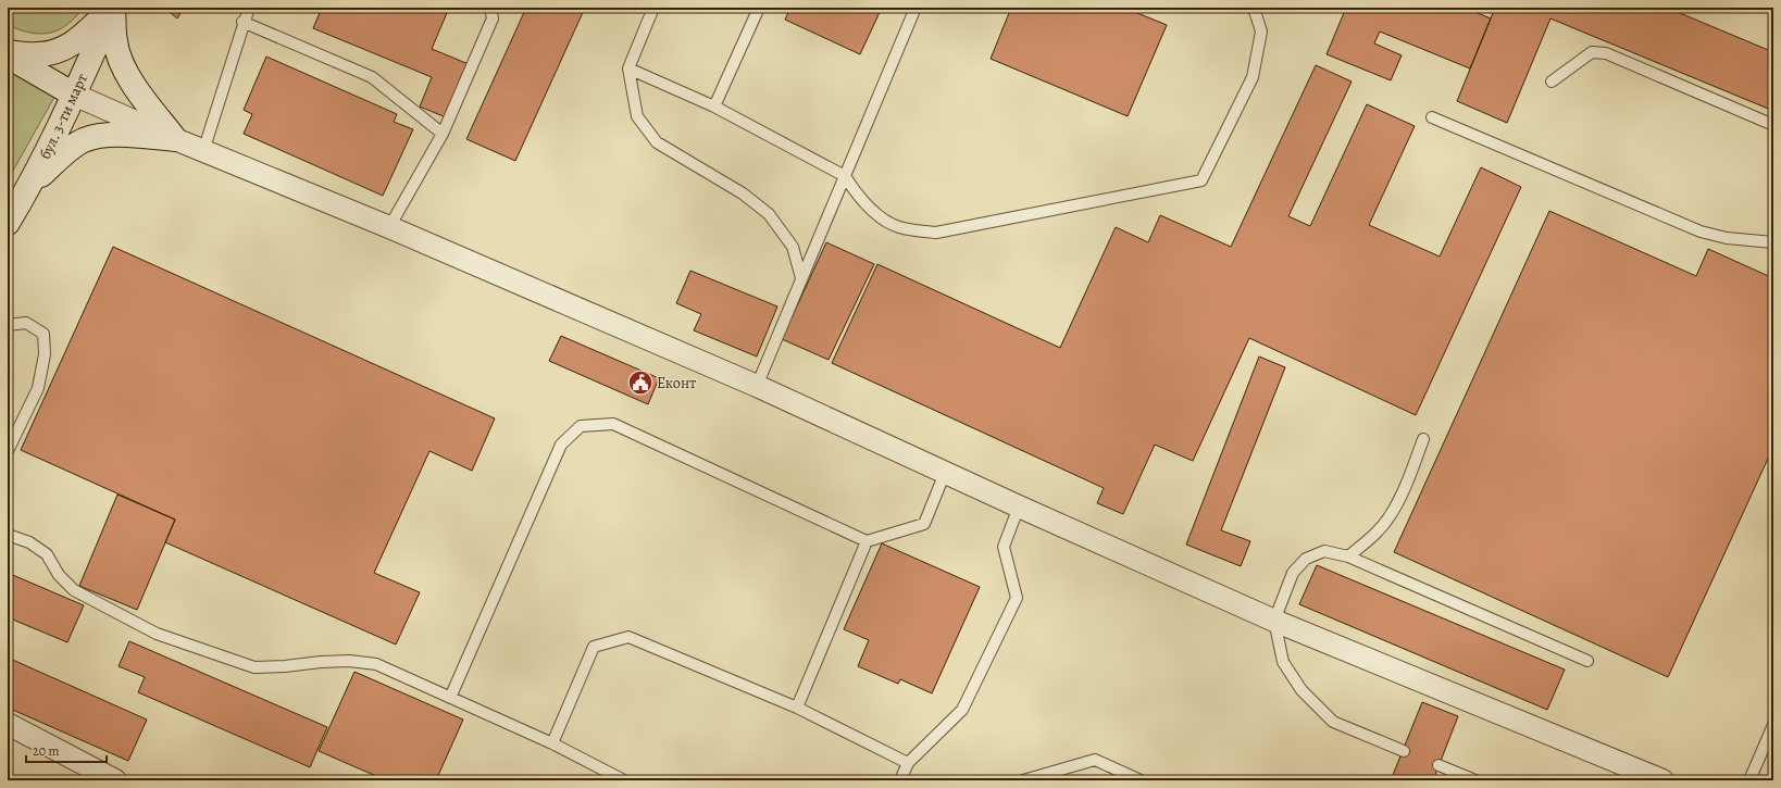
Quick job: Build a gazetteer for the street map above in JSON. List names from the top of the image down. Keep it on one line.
{"streets":{"main road":["бул. 3-ти март"]},"places":{"public building":["Еконт"]},"scale_bar":"20 m"}
